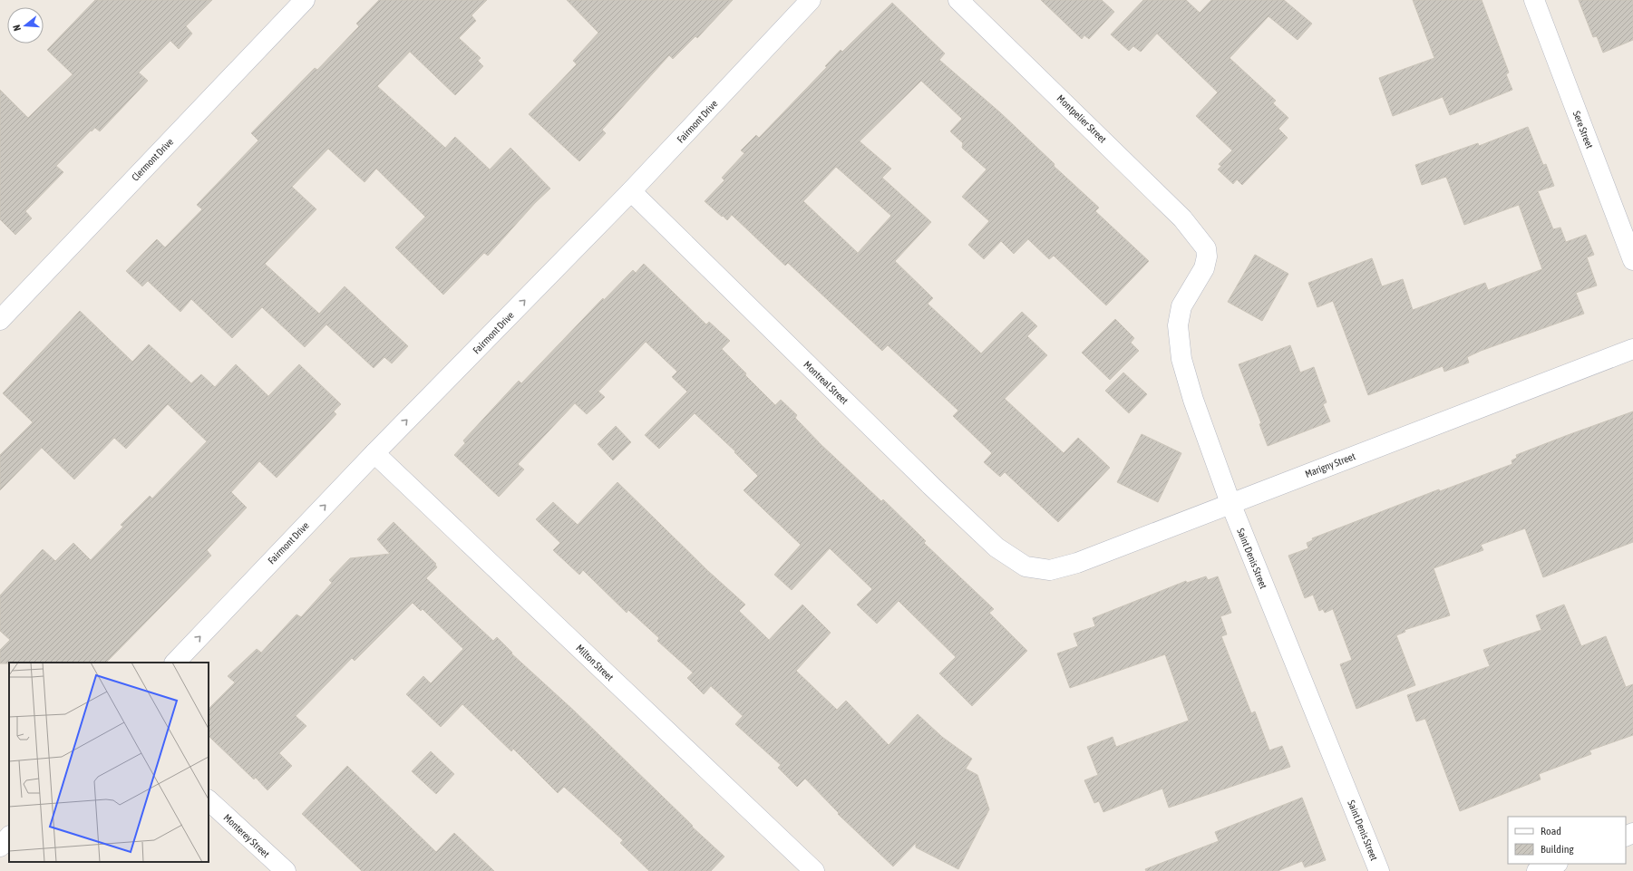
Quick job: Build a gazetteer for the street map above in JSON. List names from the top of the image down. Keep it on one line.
{"streets":{"street":["Montpelier Street","Fairmont Drive","Sere Street","Clermont Drive","Montreal Street","Marigny Street","Saint Denis Street","Milton Street","Monterey Street"]},"crossings":[["Montpelier Street","Saint Denis Street"],["Fairmont Drive","Montreal Street"],["Fairmont Drive","Milton Street"],["Montreal Street","Marigny Street"],["Marigny Street","Saint Denis Street"]],"one_way":["Fairmont Drive"],"legend":["Road","Building"],"north":"left"}
